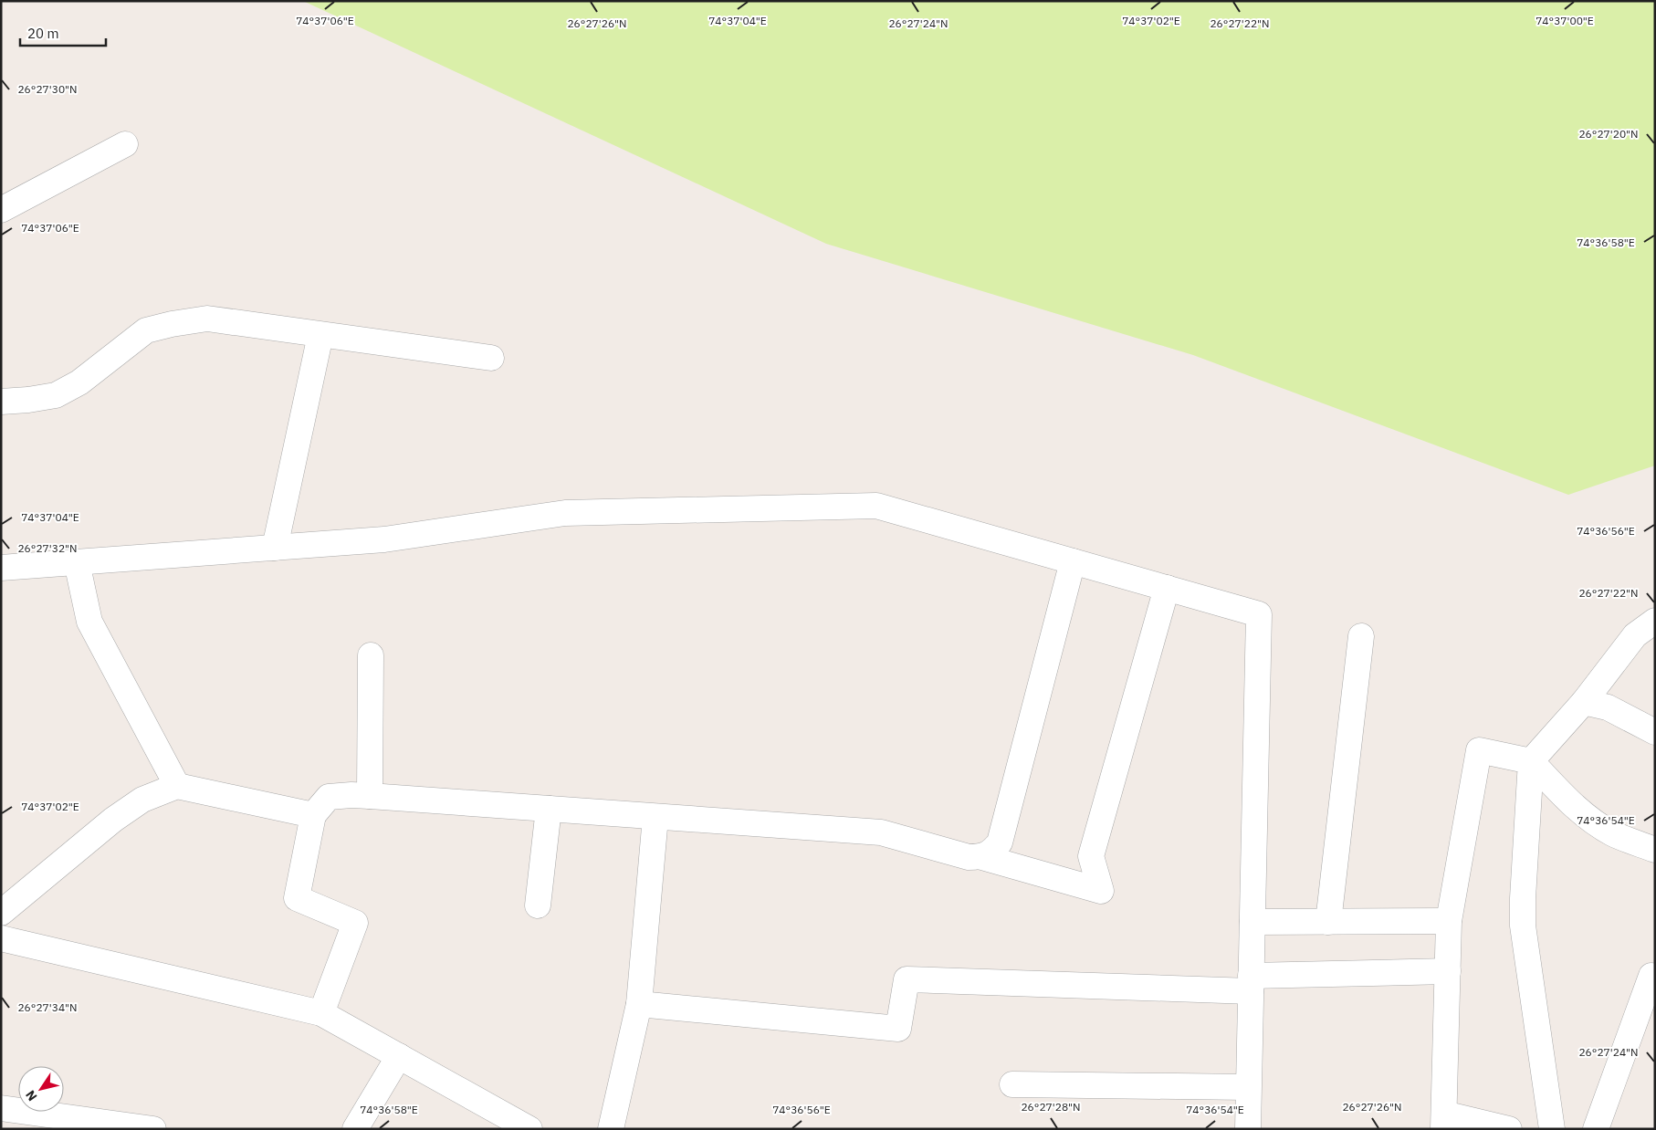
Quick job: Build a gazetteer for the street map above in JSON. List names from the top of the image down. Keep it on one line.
{"scale_bar":"20 m","north":"bottom left","coordinates":["74°37'06\"E","74°37'04\"E","74°37'02\"E","74°37'00\"E","26°27'24\"N","26°27'22\"N","26°27'26\"N","26°27'30\"N","26°27'20\"N","74°36'58\"E","74°36'56\"E","26°27'32\"N","74°36'54\"E","26°27'34\"N","26°27'28\"N"]}
